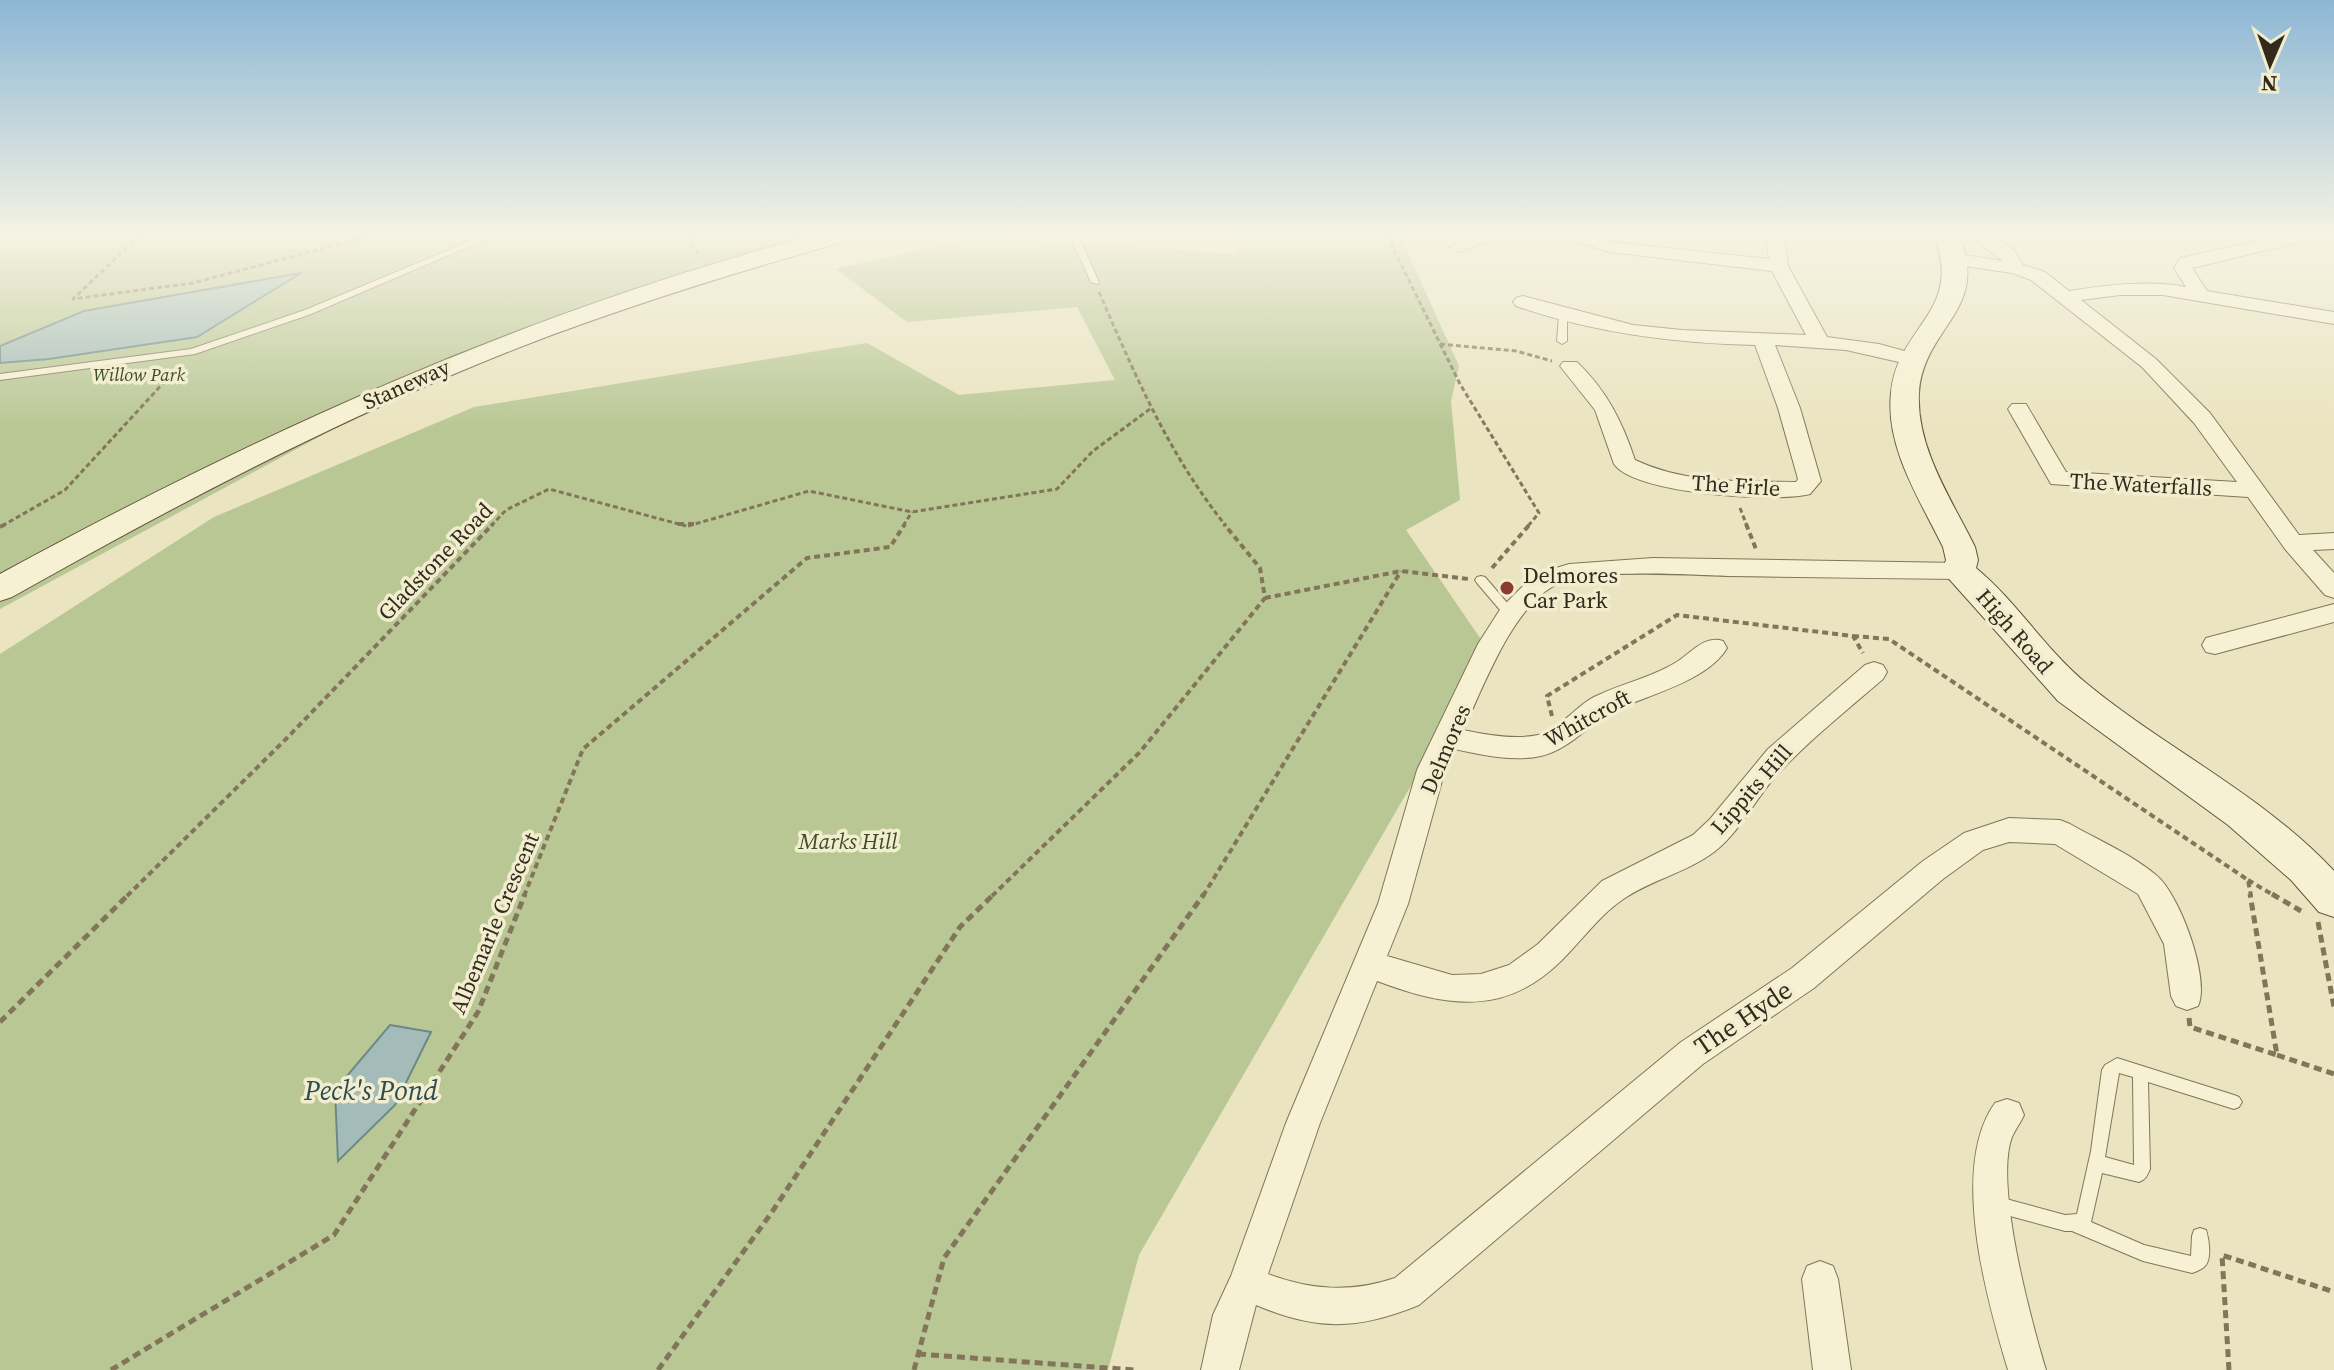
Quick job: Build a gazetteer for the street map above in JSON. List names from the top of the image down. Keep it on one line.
{"streets":{"street":["Staneway","The Waterfalls","The Firle","High Road","Whitcroft","Delmores","Lippits Hill","The Hyde"],"path":["Gladstone Road","Albemarle Crescent"]},"crossings":[["The Waterfalls","High Road"],["Gladstone Road","Albemarle Crescent"],["High Road","Delmores"],["Whitcroft","Delmores"],["Delmores","Lippits Hill"],["Delmores","The Hyde"]],"water":["Peck's Pond"],"parks":["Willow Park","Marks Hill"],"places":["Delmores Car Park"],"north":"bottom"}
